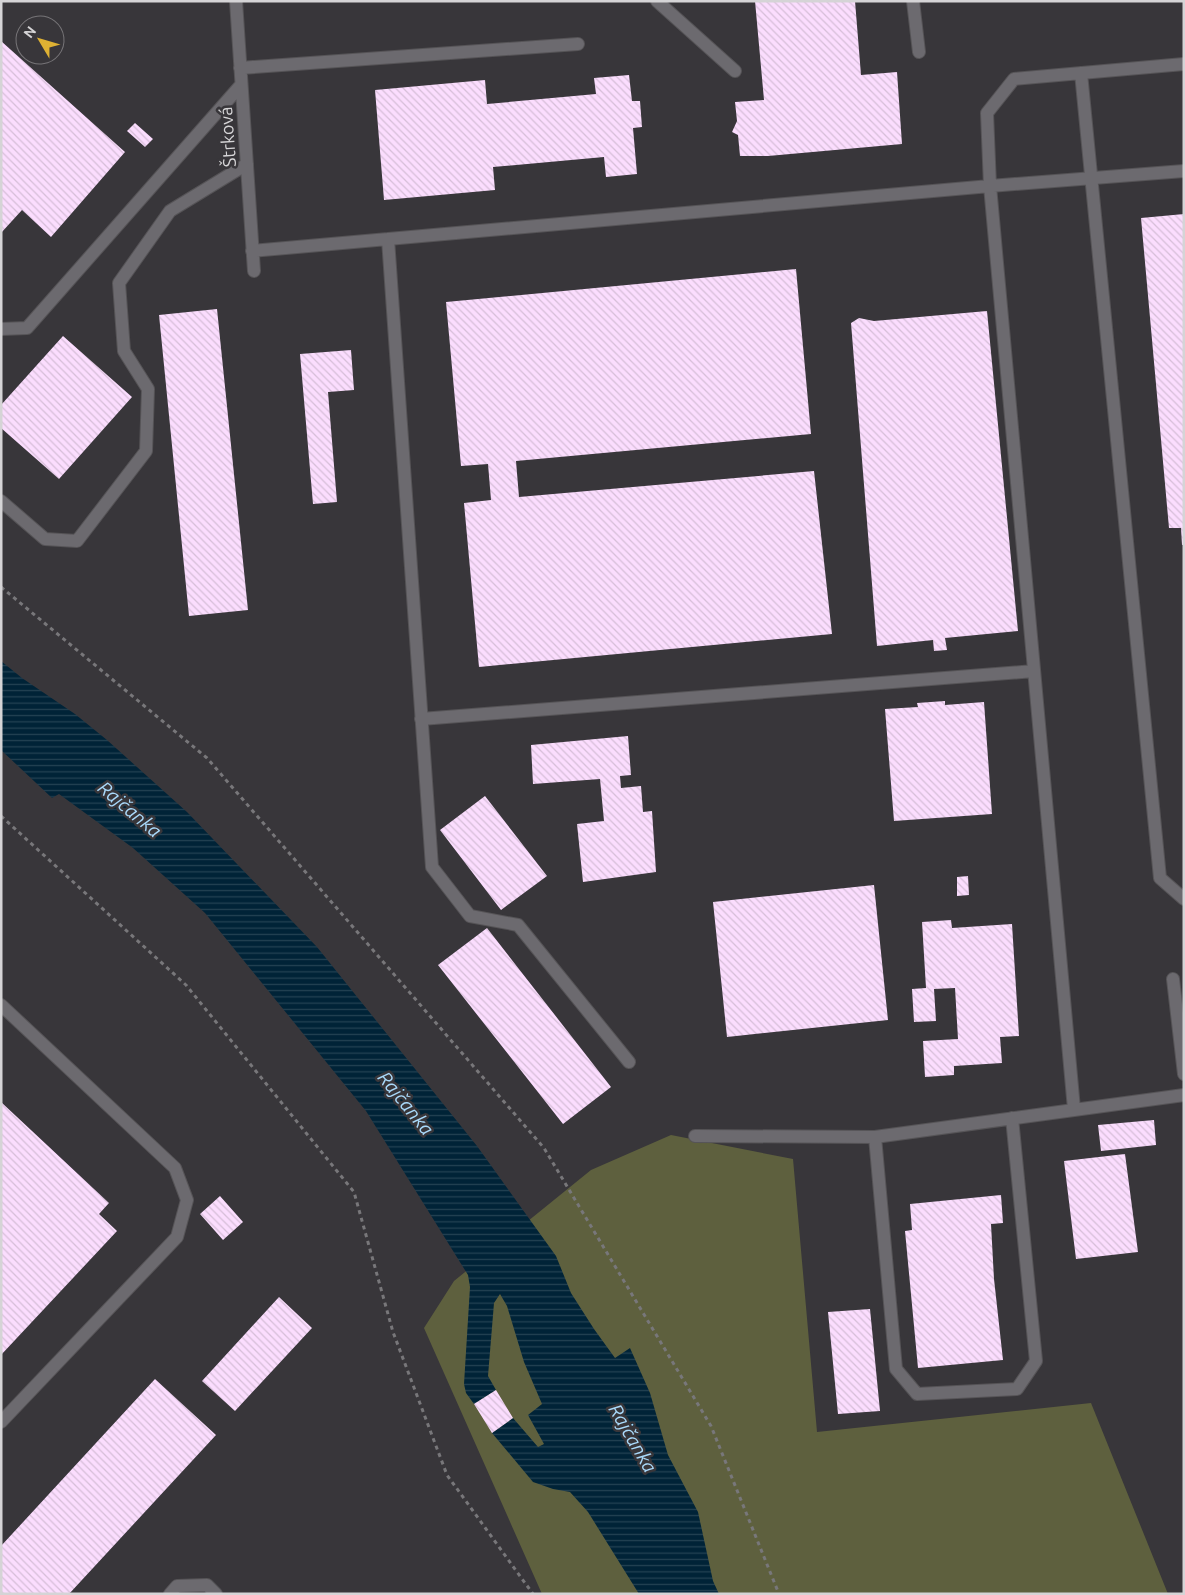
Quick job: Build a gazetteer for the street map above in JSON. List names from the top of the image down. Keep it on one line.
{"streets":{"street":["Štrková"]},"water":["Rajčanka"],"north":"top left"}
